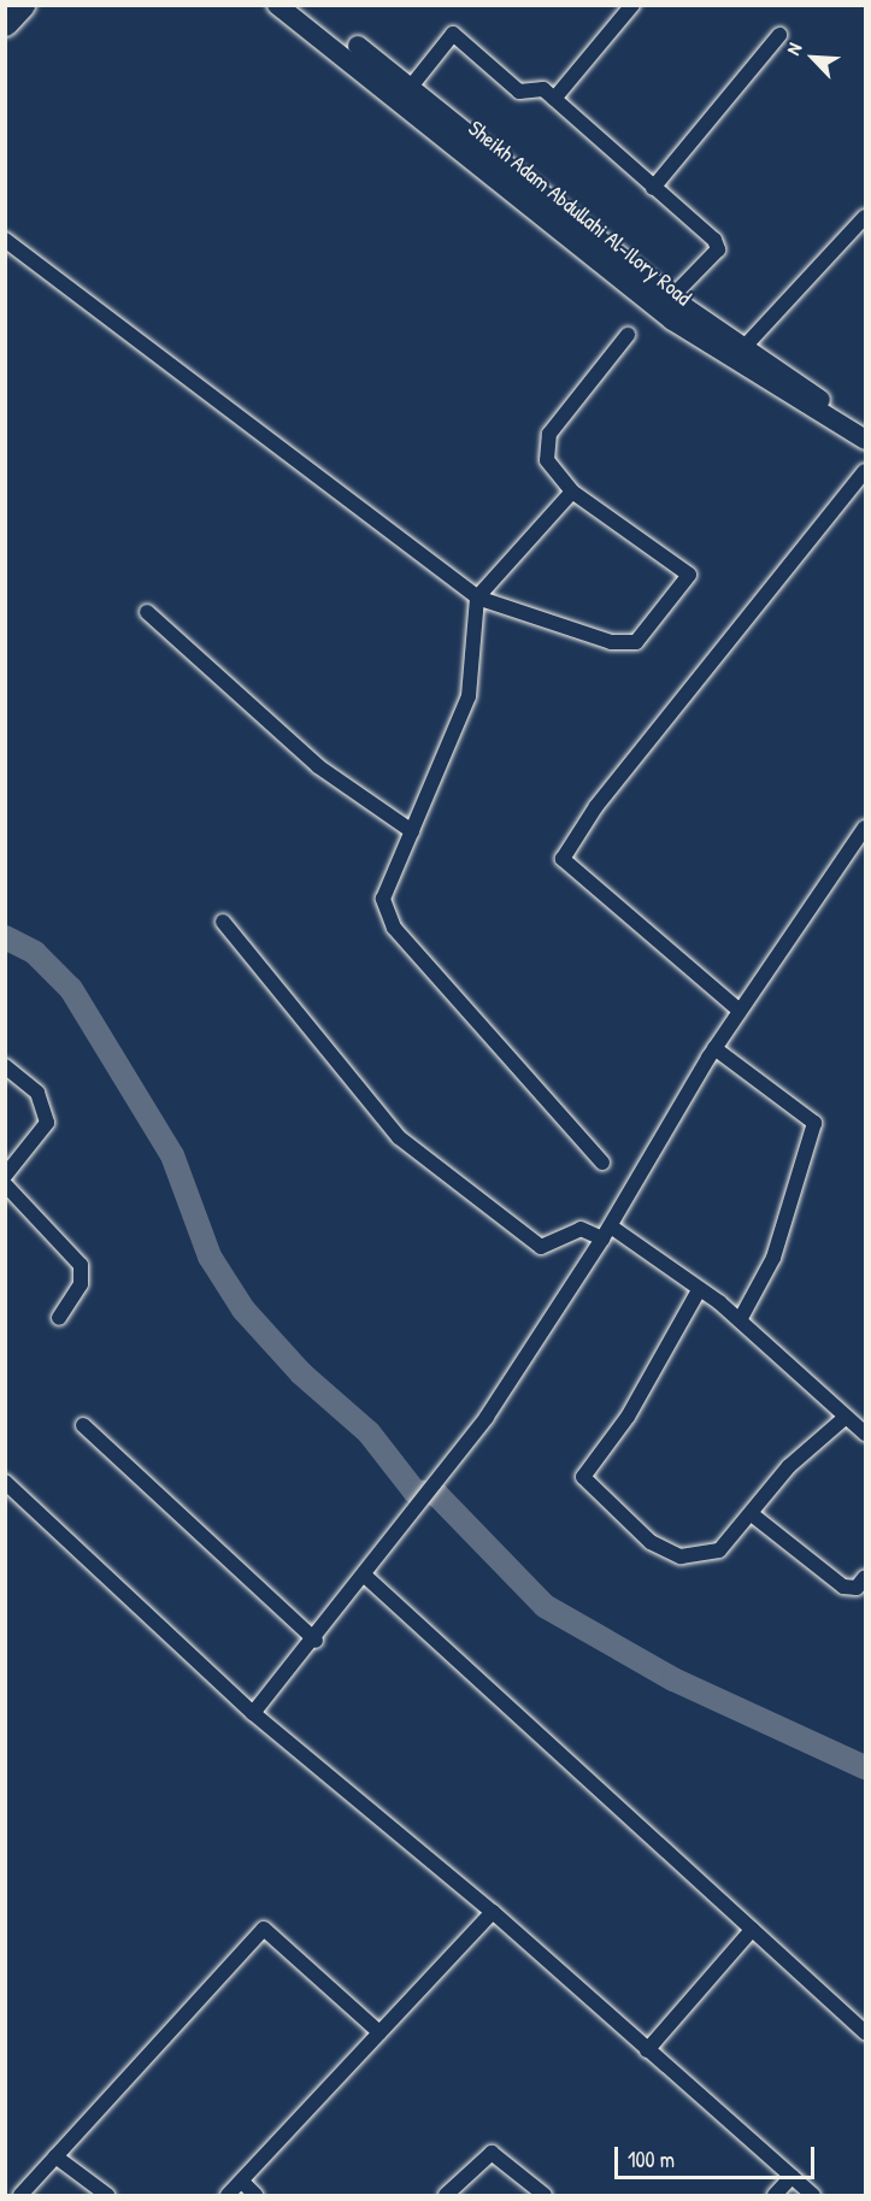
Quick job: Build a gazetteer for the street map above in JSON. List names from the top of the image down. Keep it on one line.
{"streets":{"street":["Sheikh Adam Abdullahi Al-Ilory Road"]},"scale_bar":"100 m","north":"top left"}
